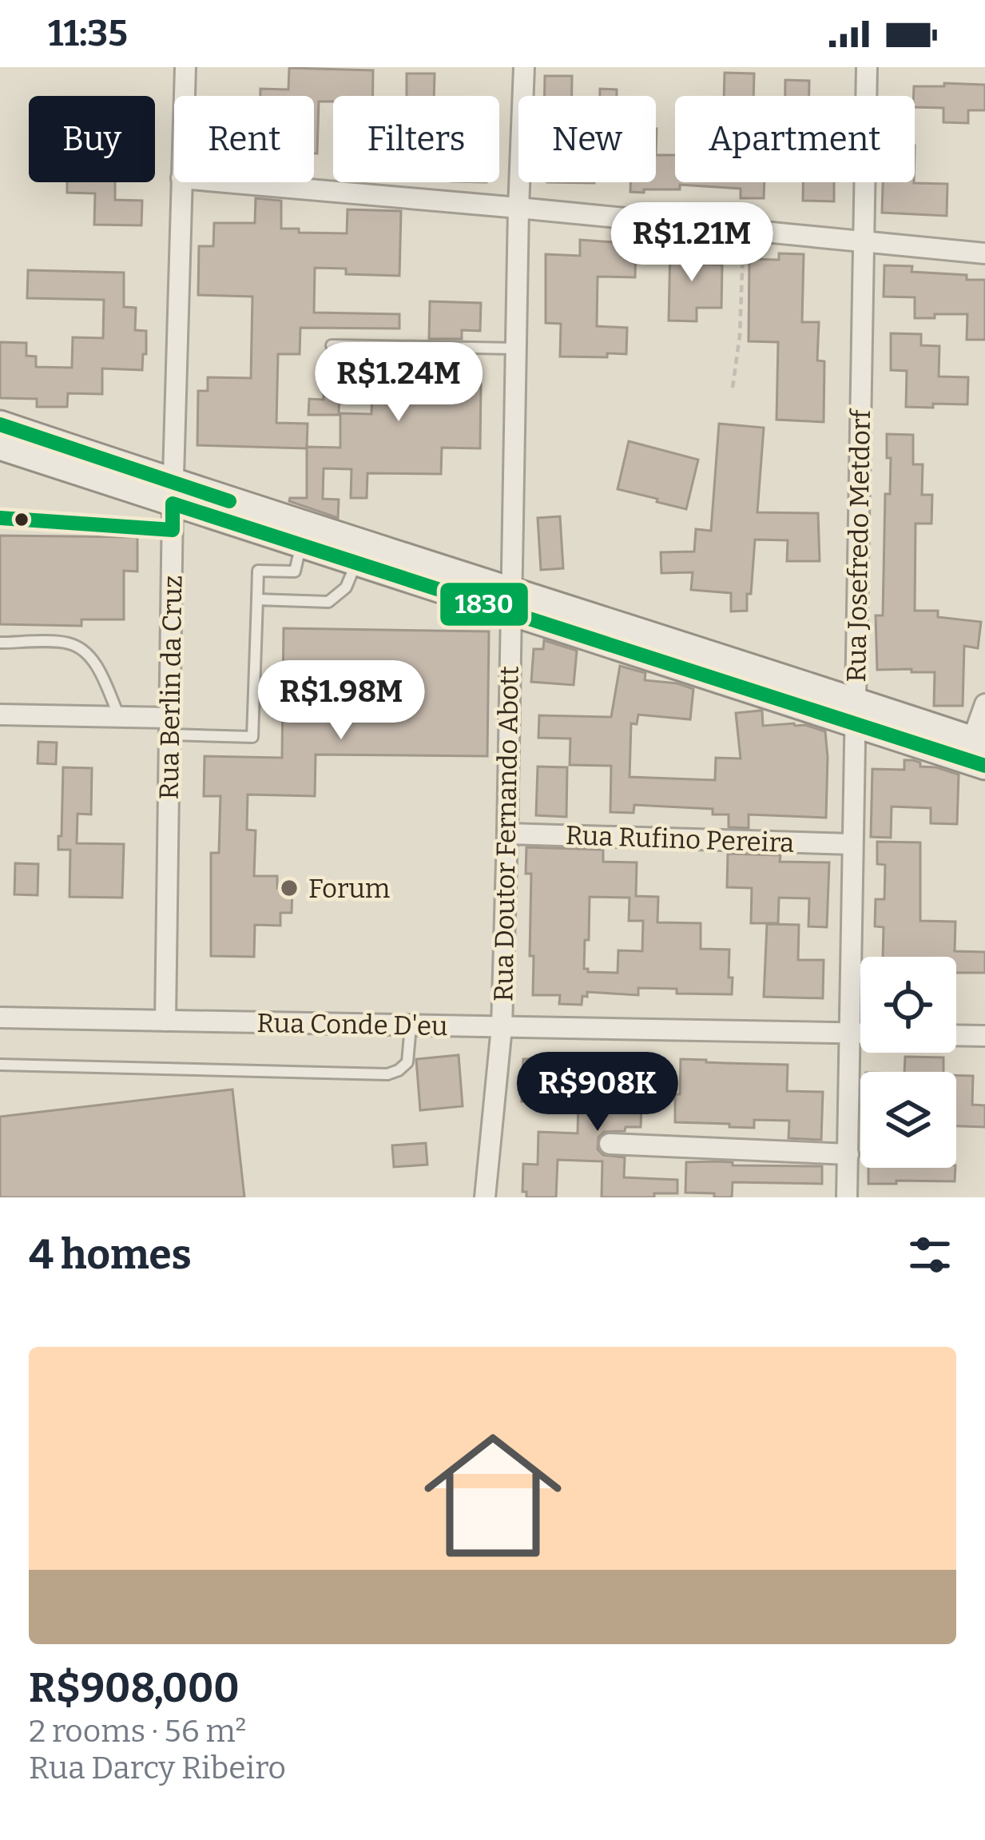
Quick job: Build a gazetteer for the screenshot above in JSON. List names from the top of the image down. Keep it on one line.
{"streets":{"street":["Rua Josefredo Metdorf","Rua Berlin da Cruz","Rua Doutor Fernando Abott","Rua Rufino Pereira","Rua Conde D'eu"]},"crossings":[["Rua Josefredo Metdorf","Rua Rufino Pereira"],["Rua Josefredo Metdorf","Rua Conde D'eu"],["Rua Berlin da Cruz","Rua Conde D'eu"],["Rua Doutor Fernando Abott","Rua Rufino Pereira"],["Rua Doutor Fernando Abott","Rua Conde D'eu"]],"places":["Forum"],"lines":["transit line 1830"],"page":{"status":"11:35","chip":["Buy","Rent","Filters","New","Apartment"],"price":["R$1.21M","R$1.24M","R$1.98M","R$908K"],"heading":"4 homes","list":[{"name":"R$908,000","note":"2 rooms · 56 m² · Rua Darcy Ribeiro"}]}}
